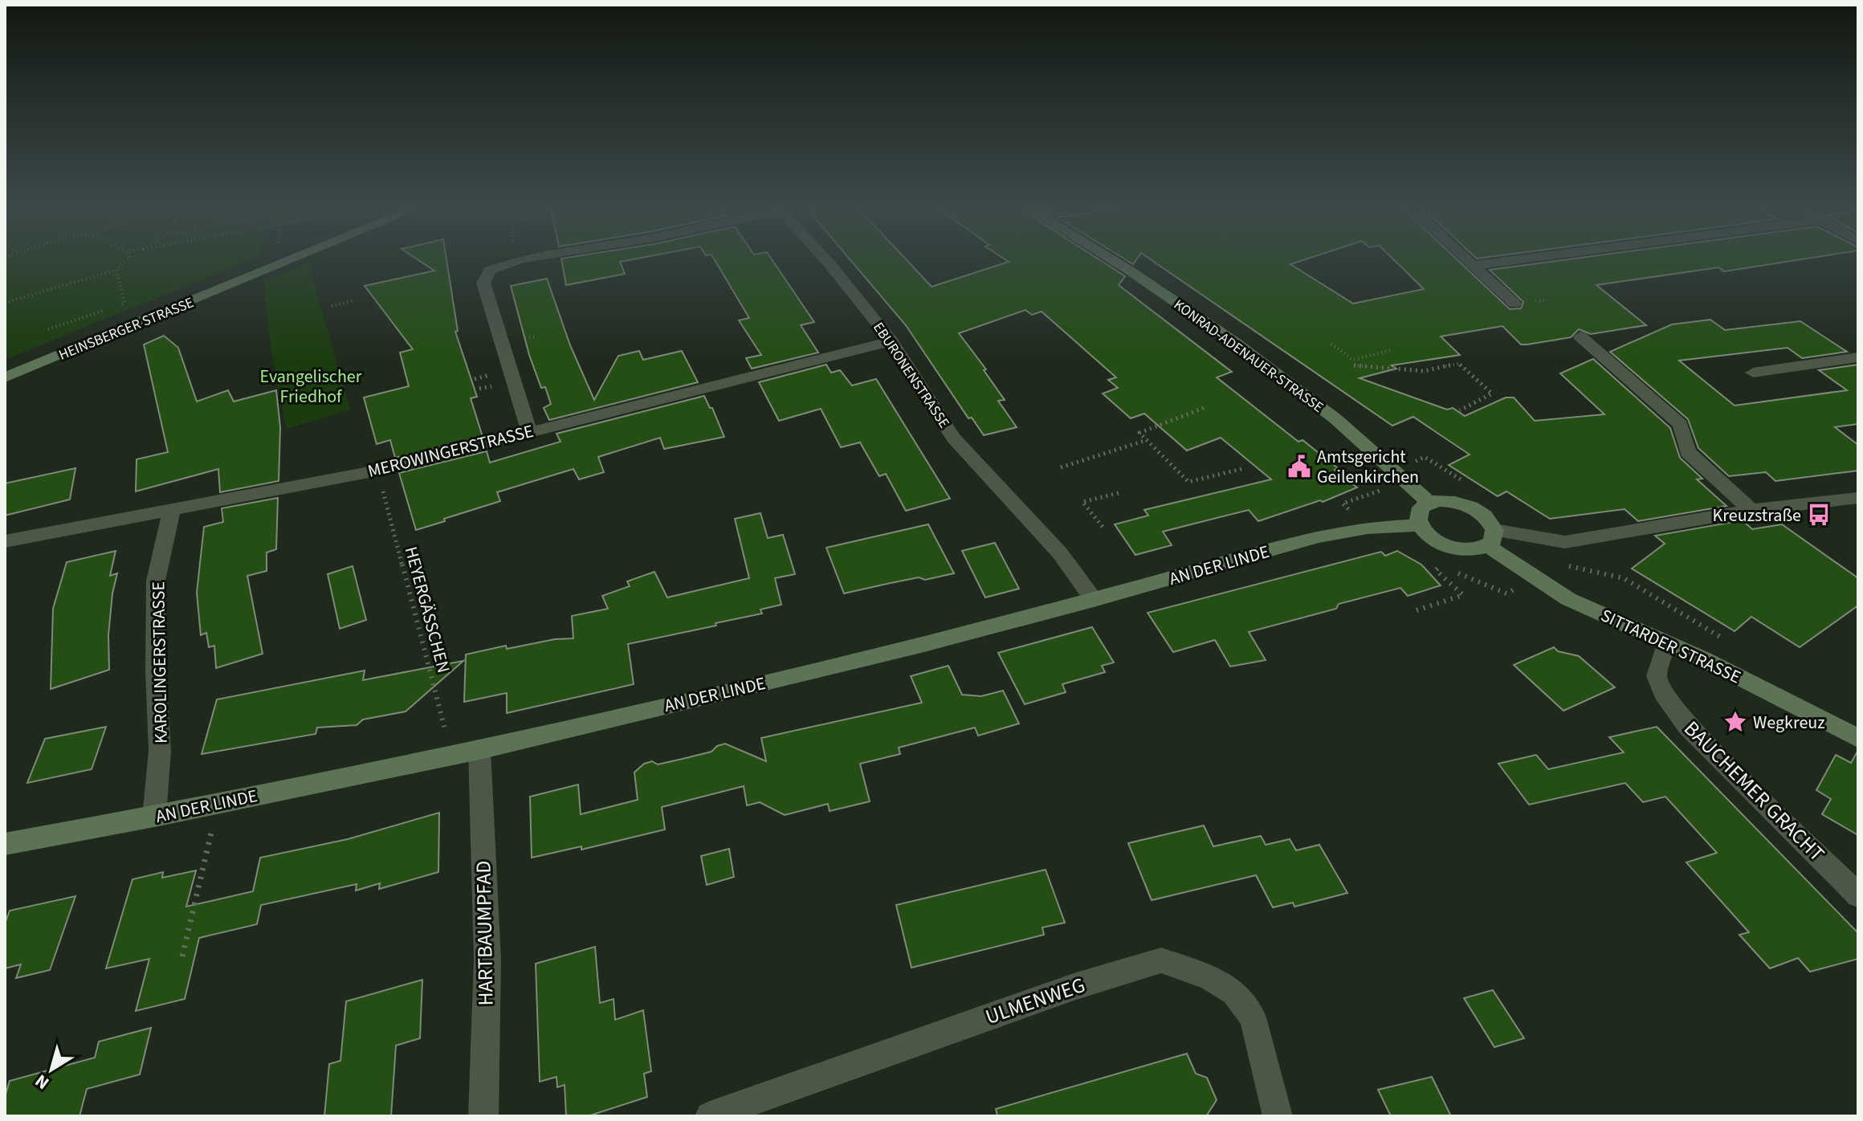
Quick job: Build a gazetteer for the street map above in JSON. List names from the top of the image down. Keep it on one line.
{"streets":{"street":["HEINSBERGER STRASSE","KONRAD-ADENAUER-STRASSE","EBURONENSTRASSE","MEROWINGERSTRASSE","AN DER LINDE","SITTARDER STRASSE","KAROLINGERSTRASSE","BAUCHEMER GRACHT","HARTBAUMPFAD","ULMENWEG"],"path":["HEYERGÄSSCHEN"]},"crossings":[["KONRAD-ADENAUER-STRASSE","AN DER LINDE"],["KONRAD-ADENAUER-STRASSE","SITTARDER STRASSE"],["EBURONENSTRASSE","MEROWINGERSTRASSE"],["EBURONENSTRASSE","AN DER LINDE"],["MEROWINGERSTRASSE","HEYERGÄSSCHEN"],["MEROWINGERSTRASSE","KAROLINGERSTRASSE"],["AN DER LINDE","HEYERGÄSSCHEN"],["AN DER LINDE","SITTARDER STRASSE"],["AN DER LINDE","KAROLINGERSTRASSE"],["AN DER LINDE","HARTBAUMPFAD"],["SITTARDER STRASSE","BAUCHEMER GRACHT"]],"parks":["Evangelischer Friedhof"],"places":{"public building":["Amtsgericht Geilenkirchen"],"bus stop":["Kreuzstraße"],"place":["Wegkreuz"]},"north":"bottom left"}
